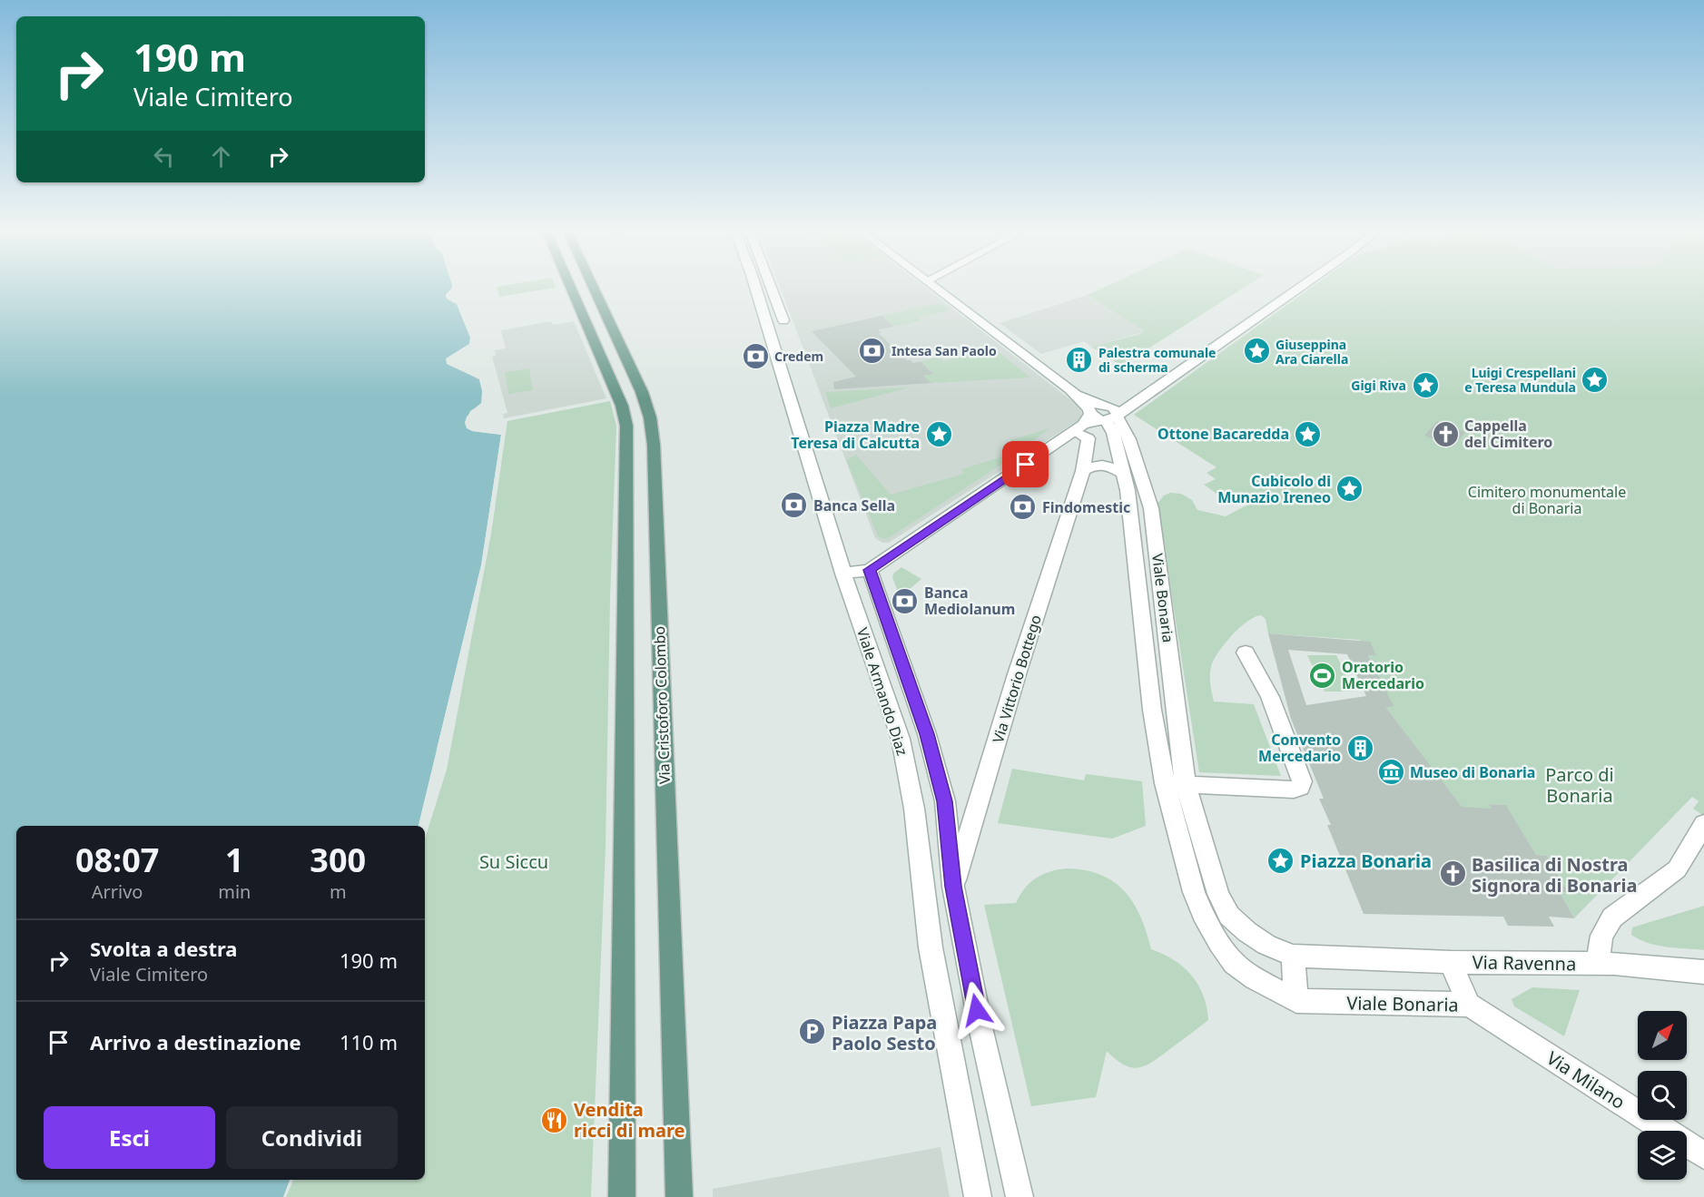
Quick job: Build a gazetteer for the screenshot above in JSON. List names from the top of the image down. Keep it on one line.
{"streets":{"main road":["Via Cristoforo Colombo"],"street":["Viale Bonaria","Via Vittorio Bottego","Viale Armando Diaz","Via Ravenna","Via Milano"]},"crossings":[["Viale Bonaria","Via Vittorio Bottego"],["Viale Bonaria","Via Ravenna"],["Viale Bonaria","Via Milano"],["Via Vittorio Bottego","Viale Armando Diaz"]],"parks":["Cimitero monumentale di Bonaria","Parco di Bonaria","Su Siccu"],"places":{"bank":["Intesa San Paolo","Credem","Banca Sella","Findomestic","Banca Mediolanum"],"place":["Giuseppina Ara Ciarella","Luigi Crespellani e Teresa Mundula","Gigi Riva","Ottone Bacaredda","Piazza Madre Teresa di Calcutta","Cubicolo di Munazio Ireneo","Piazza Bonaria"],"building":["Palestra comunale di scherma","Convento Mercedario"],"church":["Cappella del Cimitero","Basilica di Nostra Signora di Bonaria"],"sports":["Oratorio Mercedario"],"museum":["Museo di Bonaria"],"parking":["Piazza Papa Paolo Sesto"],"restaurant":["Vendita ricci di mare"]},"north":"top right","page":{"turn":["190 m","Viale Cimitero"],"eta":["08:07","Arrivo","1","min","300","m"],"list":[{"name":"Svolta a destra","note":"Viale Cimitero","value":"190 m"},{"name":"Arrivo a destinazione","value":"110 m"}],"buttons":["Esci","Condividi"]}}
